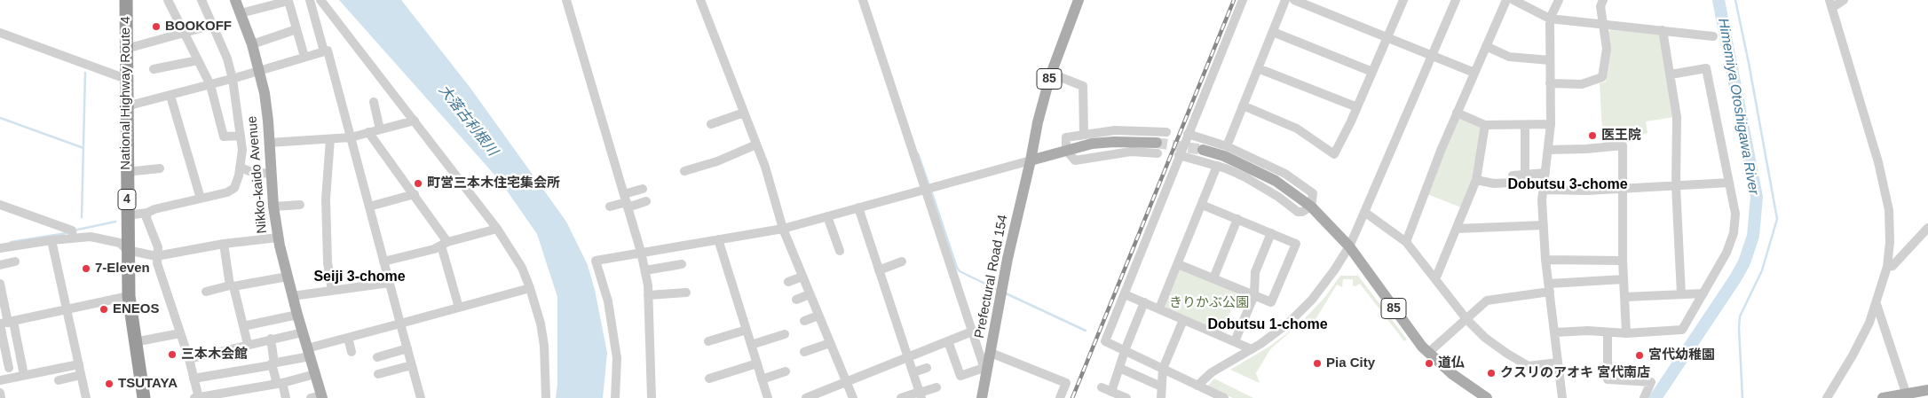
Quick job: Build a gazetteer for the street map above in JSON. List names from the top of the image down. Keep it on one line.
{"streets":{"highway":["National Highway Route 4","4"],"main road":["85","Nikko-kaido Avenue","Prefectural Road 154"]},"crossings":[["85","Prefectural Road 154"]],"districts":["Dobutsu 3-chome","Seiji 3-chome","Dobutsu 1-chome"],"water":["Himemiya Otoshigawa River","大落古利根川"],"parks":["きりかぶ公園"],"places":["BOOKOFF","医王院","町営三本木住宅集会所","7-Eleven","ENEOS","三本木会館","宮代幼稚園","Pia City","道仏","クスリのアオキ 宮代南店","TSUTAYA"]}
